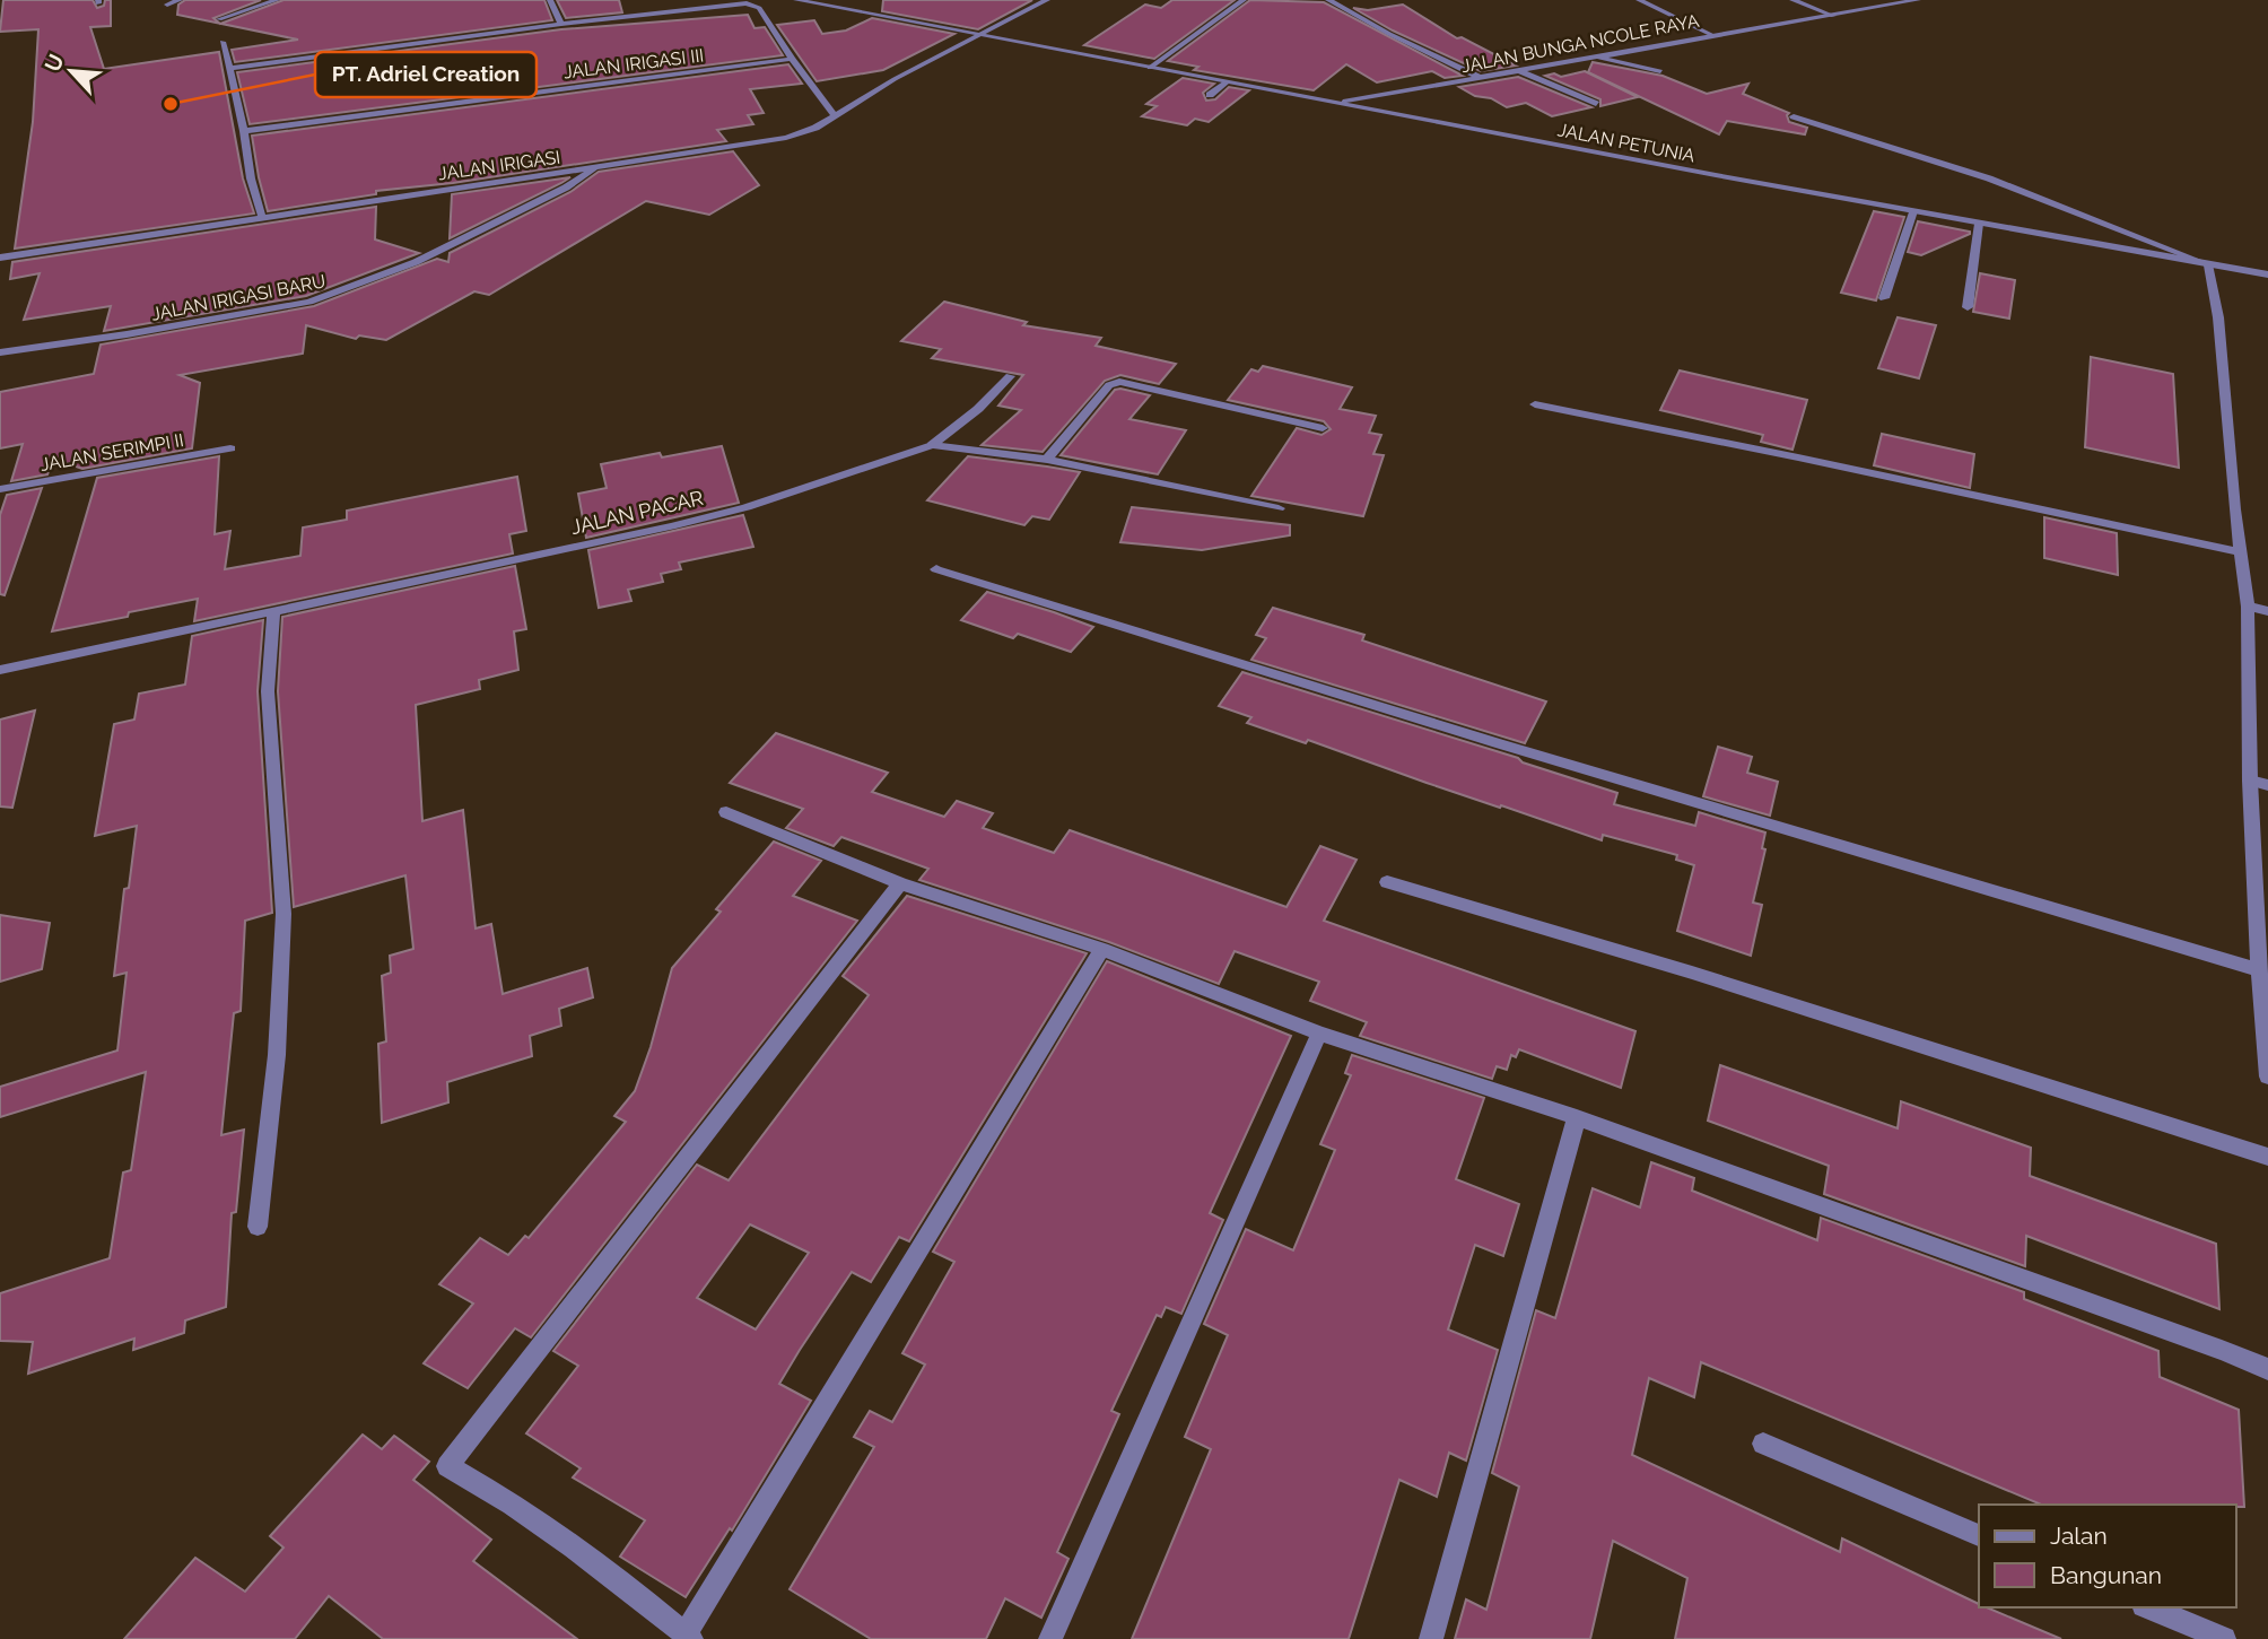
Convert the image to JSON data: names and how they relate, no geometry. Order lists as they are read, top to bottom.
{
  "streets": {
    "street": [
      "JALAN BUNGA NCOLE RAYA",
      "JALAN IRIGASI III",
      "JALAN PETUNIA",
      "JALAN IRIGASI",
      "JALAN IRIGASI BARU",
      "JALAN SERIMPI II",
      "JALAN PACAR"
    ]
  },
  "crossings": [
    ["JALAN BUNGA NCOLE RAYA", "JALAN PETUNIA"],
    ["JALAN PETUNIA", "JALAN IRIGASI"],
    ["JALAN IRIGASI", "JALAN IRIGASI BARU"]
  ],
  "places": ["PT. Adriel Creation"],
  "legend": ["Jalan", "Bangunan"],
  "north": "top left"
}
